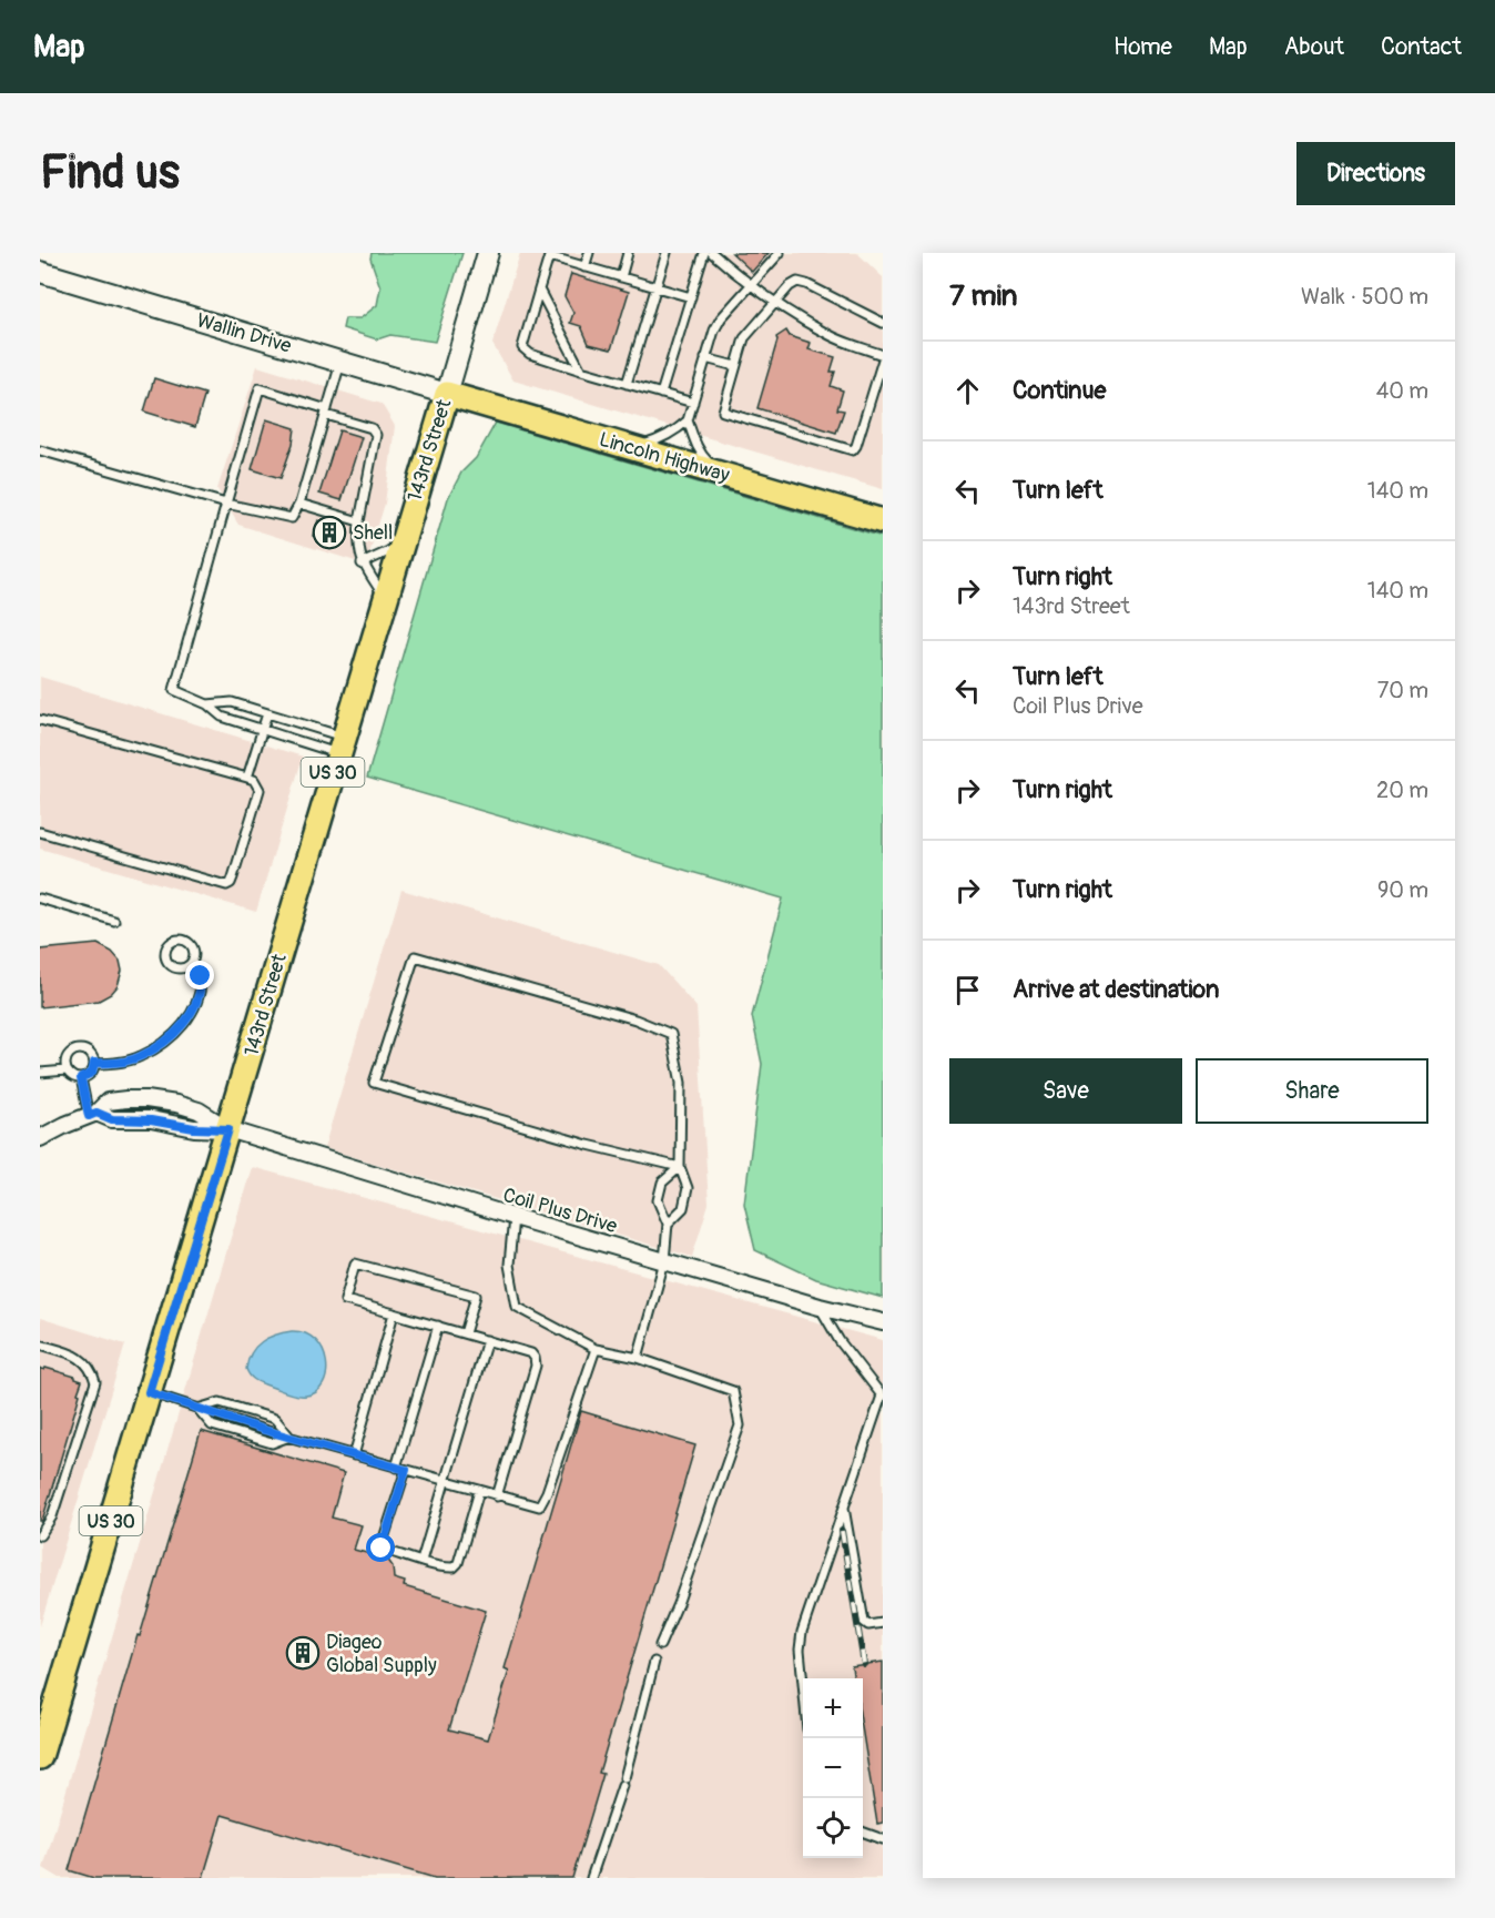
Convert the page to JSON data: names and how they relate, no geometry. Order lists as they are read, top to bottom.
{
  "streets": {
    "main road": [
      "Wallin Drive",
      "143rd Street",
      "Lincoln Highway",
      "US 30"
    ],
    "street": ["Coil Plus Drive"]
  },
  "crossings": [
    ["Wallin Drive", "143rd Street"],
    ["Wallin Drive", "Lincoln Highway"],
    ["143rd Street", "Lincoln Highway"],
    ["143rd Street", "Coil Plus Drive"]
  ],
  "places": {
    "building": ["Shell", "Diageo Global Supply"]
  },
  "page": {
    "header": "Map",
    "nav": [
      "Home",
      "Map",
      "About",
      "Contact"
    ],
    "buttons": [
      "Directions",
      ["Save", "Share"]
    ],
    "title": "Find us",
    "heading": ["7 min", "Walk · 500 m"],
    "list": [
      ["Continue", "40 m"],
      ["Turn left", "140 m"],
      ["Turn right", "143rd Street", "140 m"],
      ["Turn left", "Coil Plus Drive", "70 m"],
      ["Turn right", "20 m"],
      ["Turn right", "90 m"],
      "Arrive at destination"
    ],
    "map_buttons": ["+", "−"]
  }
}
